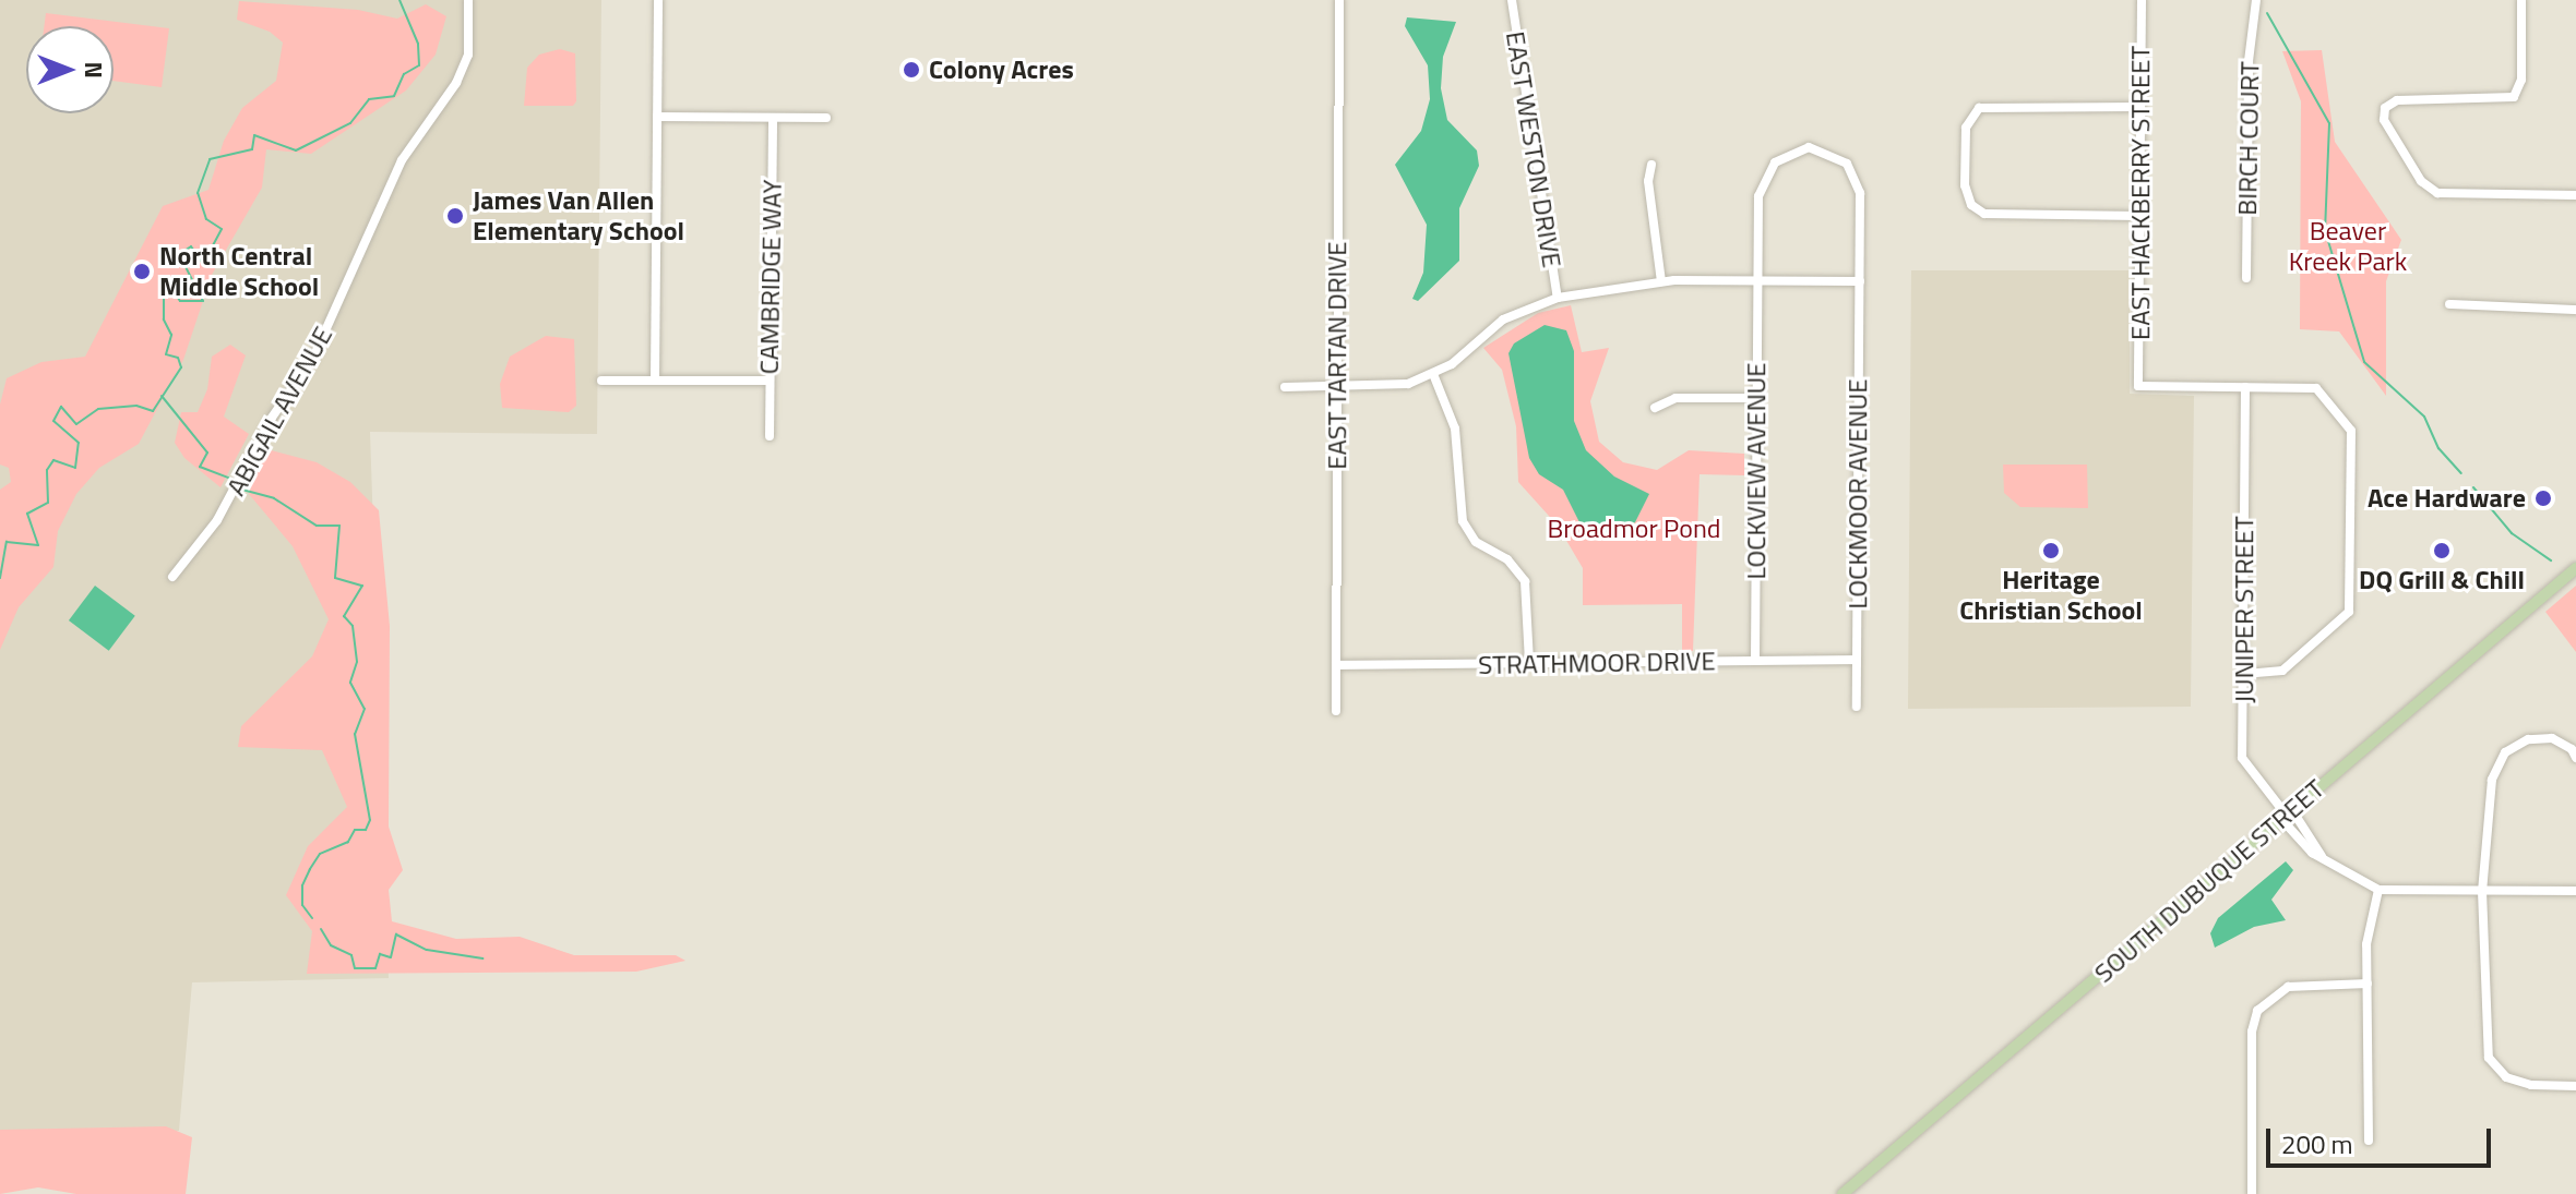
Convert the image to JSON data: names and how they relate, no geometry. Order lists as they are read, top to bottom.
{
  "streets": {
    "main road": ["SOUTH DUBUQUE STREET"],
    "street": [
      "BIRCH COURT",
      "EAST WESTON DRIVE",
      "EAST HACKBERRY STREET",
      "CAMBRIDGE WAY",
      "EAST TARTAN DRIVE",
      "ABIGAIL AVENUE",
      "LOCKVIEW AVENUE",
      "LOCKMOOR AVENUE",
      "JUNIPER STREET",
      "STRATHMOOR DRIVE"
    ]
  },
  "crossings": [
    ["EAST HACKBERRY STREET", "JUNIPER STREET"],
    ["EAST TARTAN DRIVE", "STRATHMOOR DRIVE"],
    ["LOCKVIEW AVENUE", "LOCKMOOR AVENUE"],
    ["LOCKVIEW AVENUE", "STRATHMOOR DRIVE"],
    ["LOCKMOOR AVENUE", "STRATHMOOR DRIVE"],
    ["JUNIPER STREET", "SOUTH DUBUQUE STREET"]
  ],
  "parks": ["Beaver Kreek Park", "Broadmor Pond"],
  "places": [
    "Colony Acres",
    "James Van Allen Elementary School",
    "North Central Middle School",
    "Ace Hardware",
    "Heritage Christian School",
    "DQ Grill & Chill"
  ],
  "scale_bar": "200 m",
  "north": "right"
}
